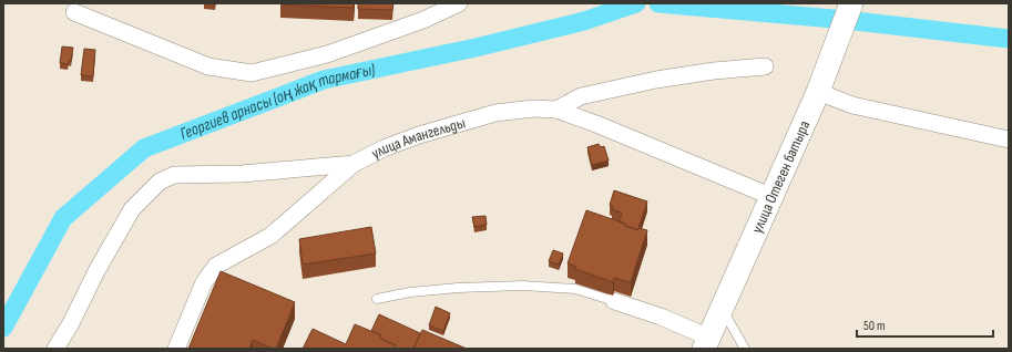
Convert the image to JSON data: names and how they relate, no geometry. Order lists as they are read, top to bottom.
{
  "streets": {
    "main road": ["улица Отеген батыра"],
    "street": ["улица Амангельды"]
  },
  "crossings": [
    ["улица Амангельды", "улица Отеген батыра"]
  ],
  "water": ["Георгиев арнасы (оң жақ тармағы)"],
  "scale_bar": "50 m"
}
